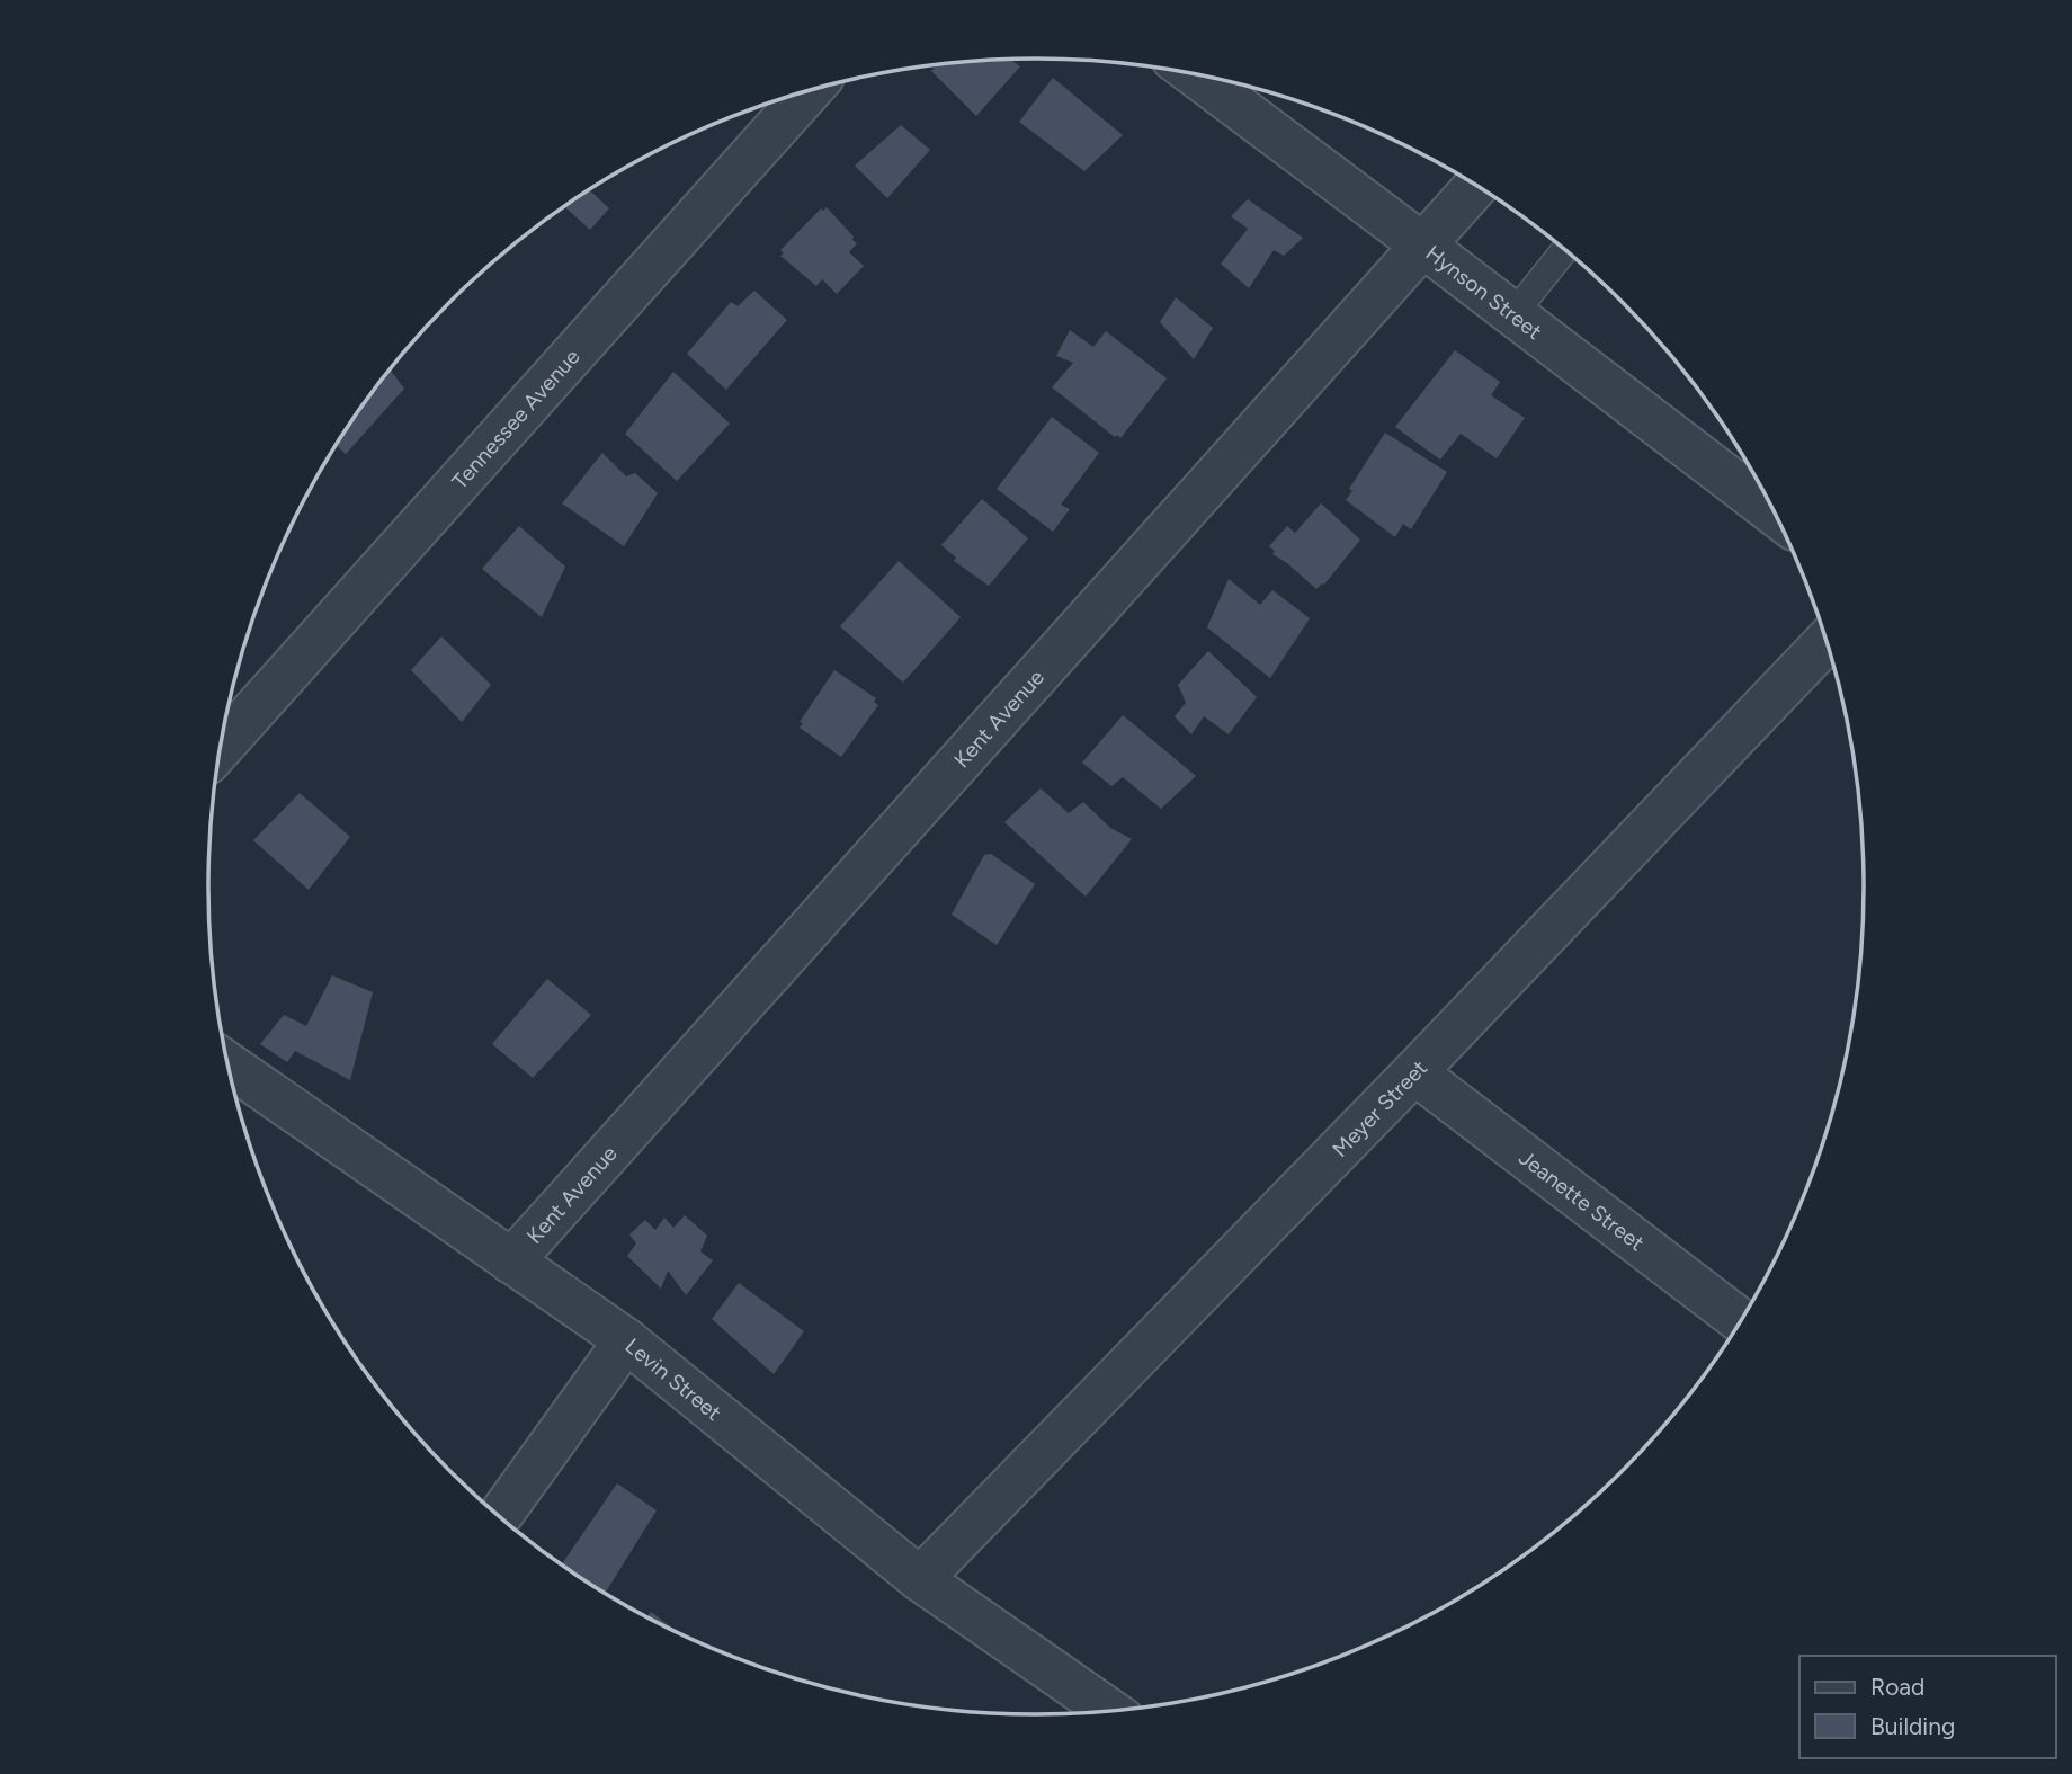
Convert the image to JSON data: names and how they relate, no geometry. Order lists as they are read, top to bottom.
{
  "streets": {
    "street": [
      "Hynson Street",
      "Tennessee Avenue",
      "Kent Avenue",
      "Meyer Street",
      "Jeanette Street",
      "Levin Street"
    ]
  },
  "crossings": [
    ["Hynson Street", "Kent Avenue"],
    ["Kent Avenue", "Levin Street"],
    ["Meyer Street", "Jeanette Street"],
    ["Meyer Street", "Levin Street"]
  ],
  "legend": ["Road", "Building"]
}
